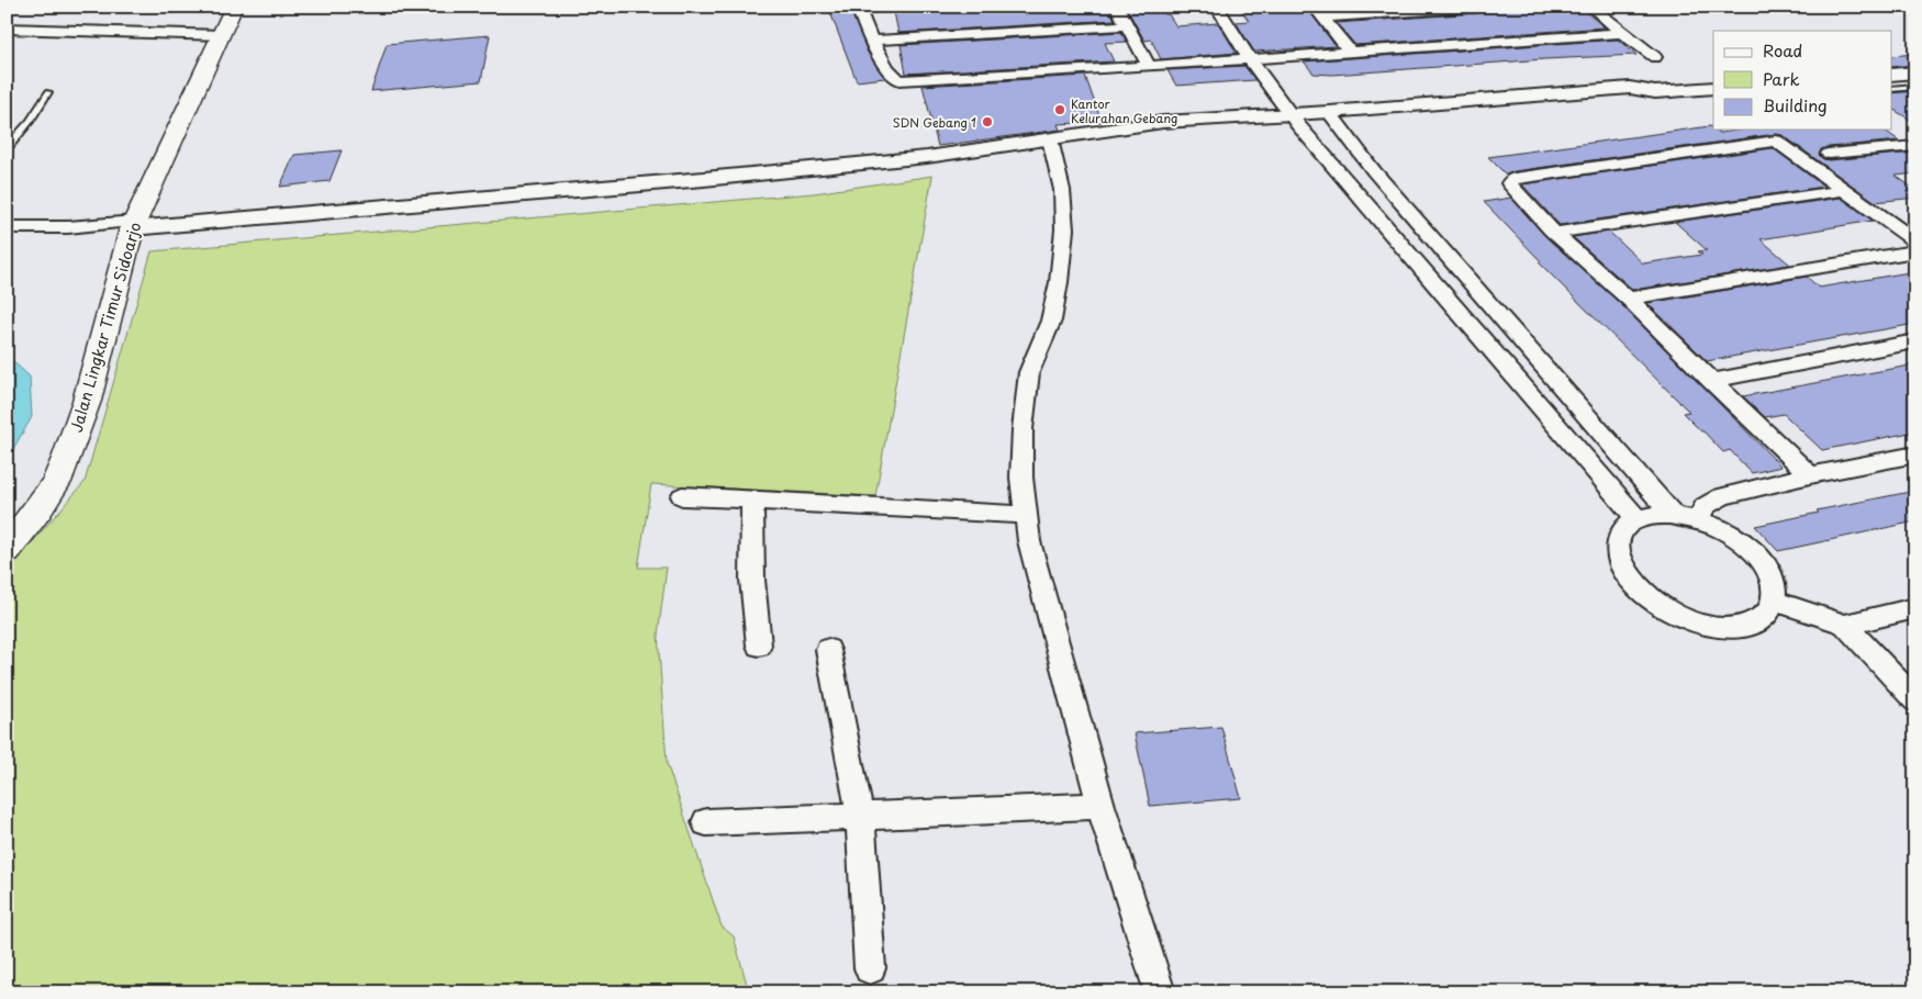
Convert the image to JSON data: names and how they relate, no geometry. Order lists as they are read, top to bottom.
{
  "streets": {
    "main road": ["Jalan Lingkar Timur Sidoarjo"]
  },
  "places": ["Kantor Kelurahan Gebang", "SDN Gebang 1"],
  "legend": ["Road", "Park", "Building"]
}
